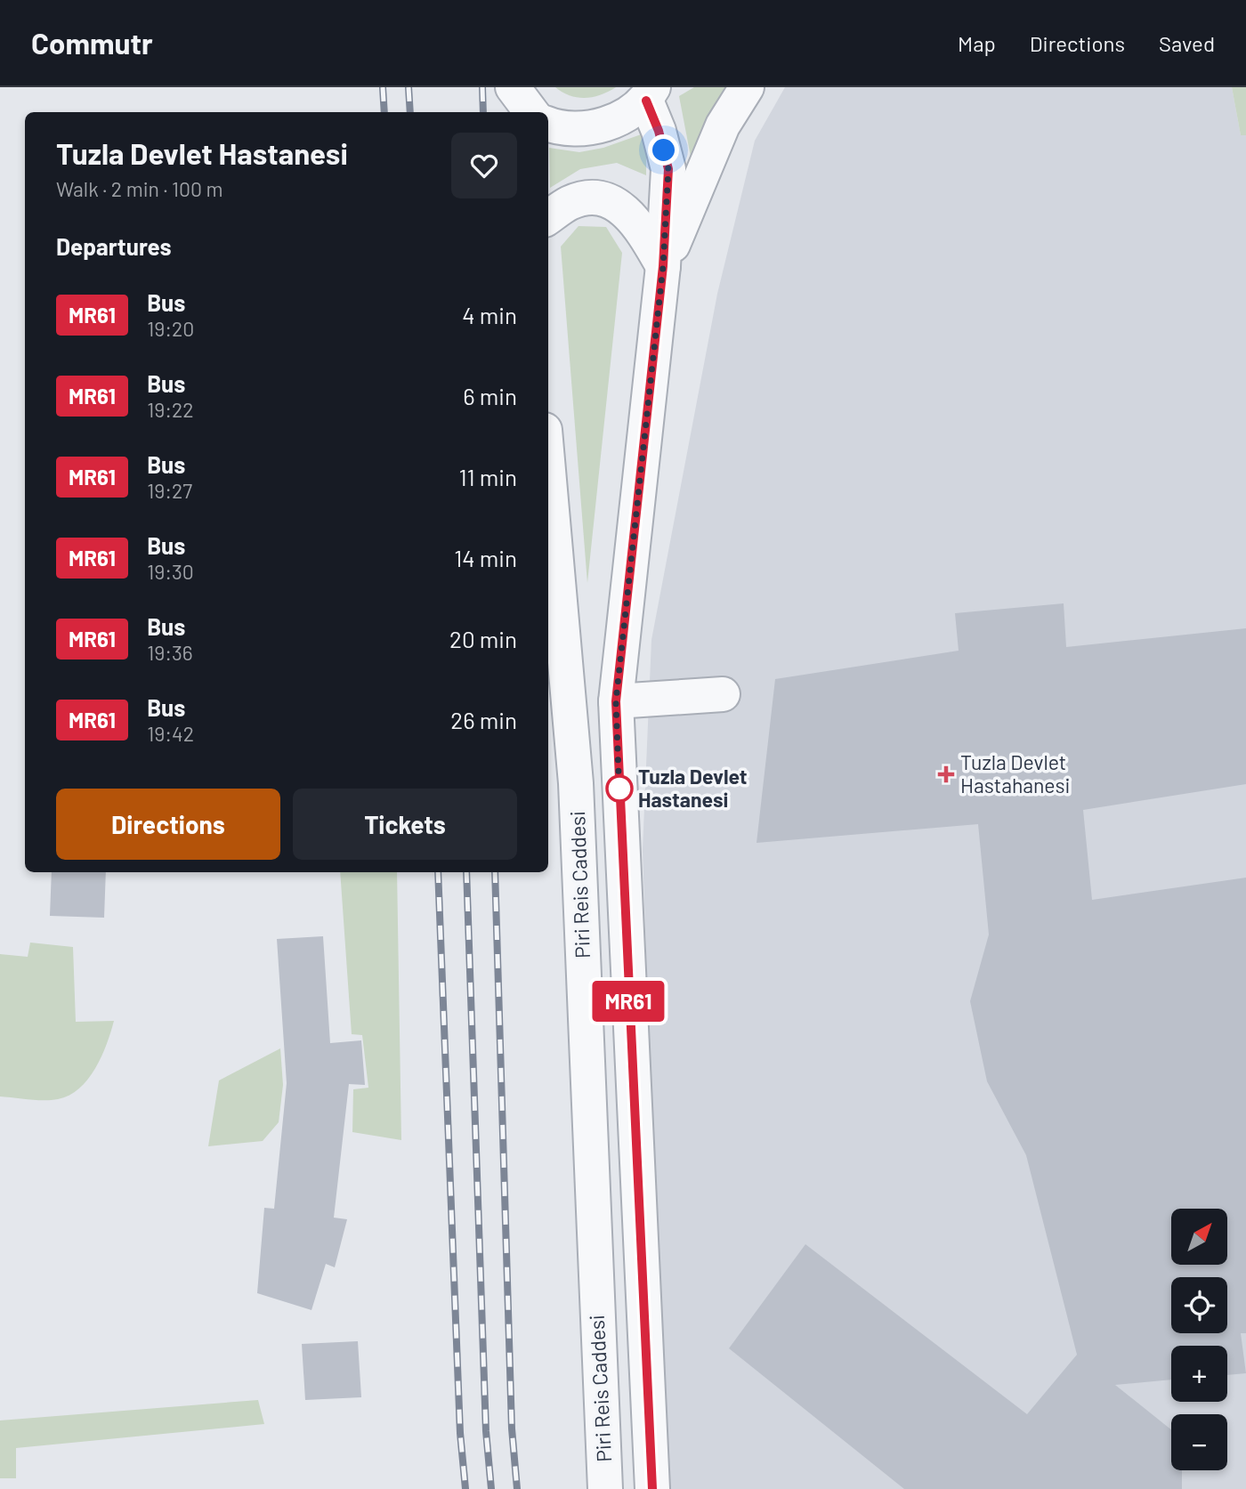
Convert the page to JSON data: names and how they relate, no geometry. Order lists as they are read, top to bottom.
{
  "streets": {
    "street": ["Piri Reis Caddesi"]
  },
  "places": {
    "health": ["Tuzla Devlet Hastahanesi"],
    "other": ["Tuzla Devlet Hastanesi"]
  },
  "lines": ["bus line MR61"],
  "north": "top right",
  "page": {
    "header": "Commutr",
    "nav": ["Map", "Directions", "Saved"],
    "on_map": "MR61",
    "heading": [
      ["Tuzla Devlet Hastanesi", "Walk · 2 min · 100 m"],
      "Departures"
    ],
    "list": [
      {
        "mark": "MR61",
        "name": "Bus",
        "note": "19:20",
        "value": "4 min"
      },
      {
        "mark": "MR61",
        "name": "Bus",
        "note": "19:22",
        "value": "6 min"
      },
      {
        "mark": "MR61",
        "name": "Bus",
        "note": "19:27",
        "value": "11 min"
      },
      {
        "mark": "MR61",
        "name": "Bus",
        "note": "19:30",
        "value": "14 min"
      },
      {
        "mark": "MR61",
        "name": "Bus",
        "note": "19:36",
        "value": "20 min"
      },
      {
        "mark": "MR61",
        "name": "Bus",
        "note": "19:42",
        "value": "26 min"
      }
    ],
    "buttons": ["Directions", "Tickets"],
    "map_buttons": ["+", "−"]
  }
}
